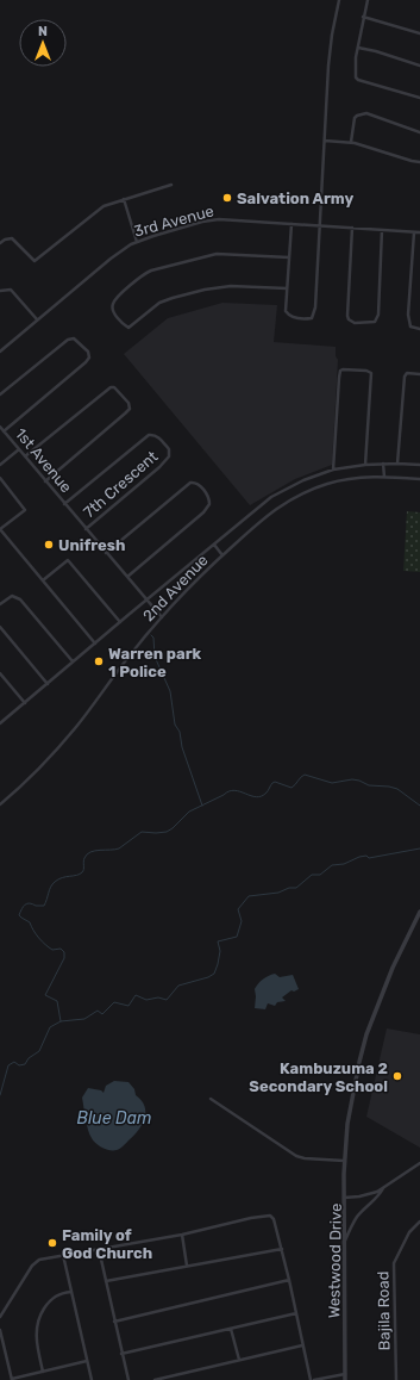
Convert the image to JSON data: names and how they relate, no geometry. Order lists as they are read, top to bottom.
{
  "streets": {
    "street": [
      "3rd Avenue",
      "1st Avenue",
      "7th Crescent",
      "2nd Avenue",
      "Westwood Drive",
      "Bajila Road"
    ]
  },
  "crossings": [
    ["1st Avenue", "7th Crescent"],
    ["1st Avenue", "2nd Avenue"]
  ],
  "water": ["Blue Dam"],
  "places": [
    "Salvation Army",
    "Unifresh",
    "Warren park 1 Police",
    "Kambuzuma 2 Secondary School",
    "Family of God Church"
  ],
  "north": "top"
}
